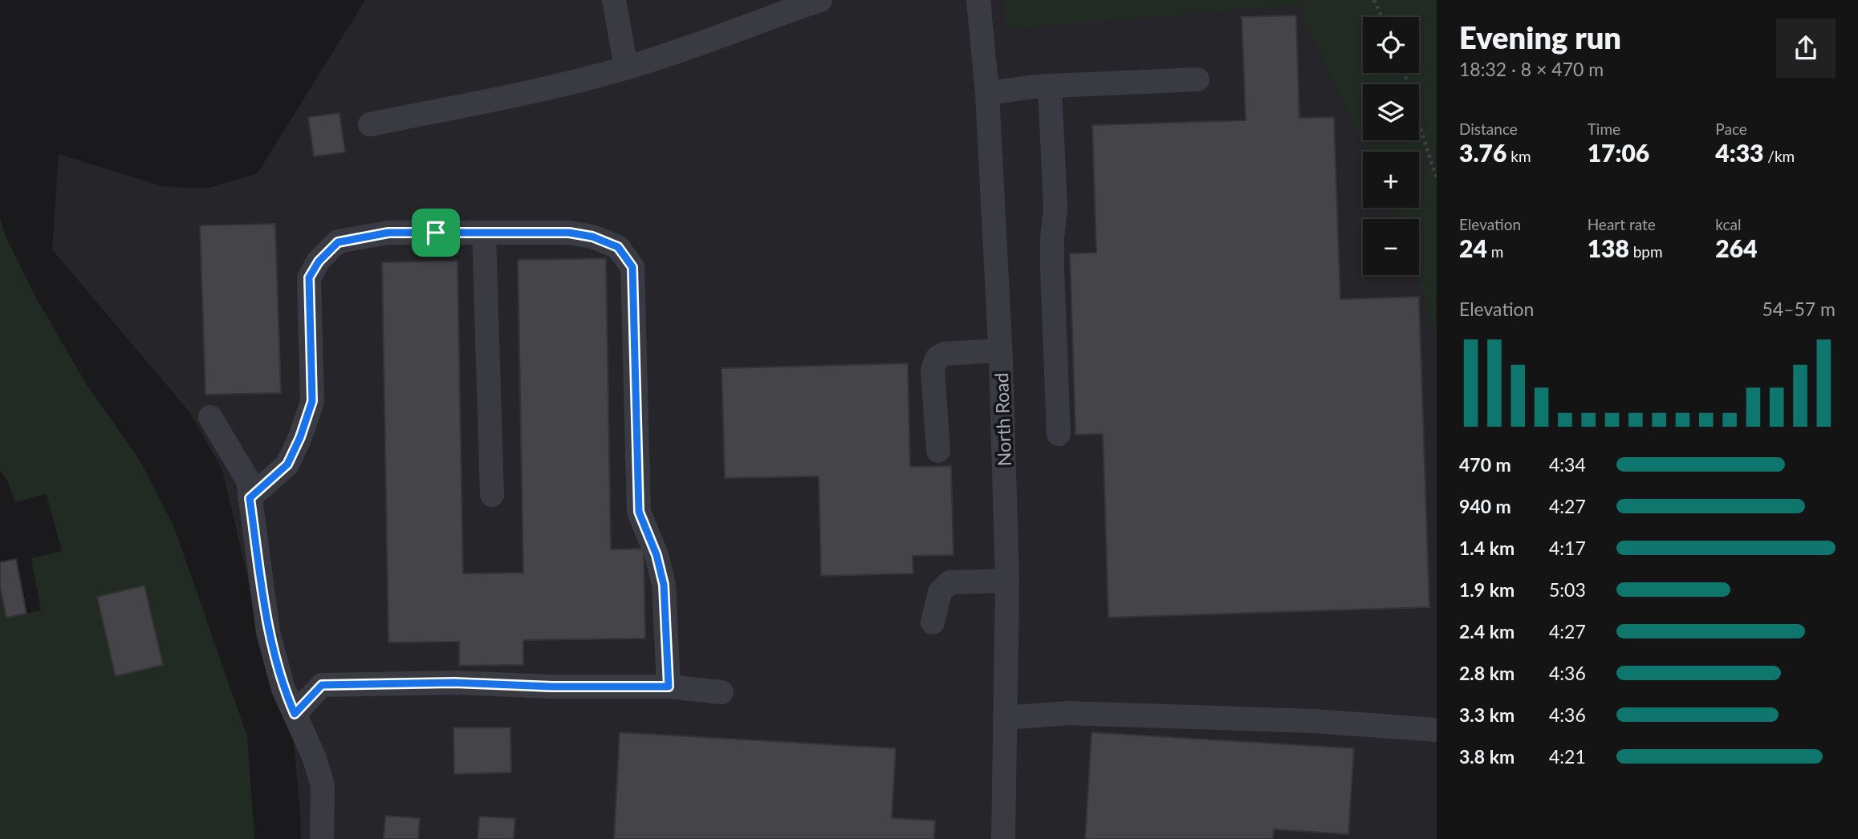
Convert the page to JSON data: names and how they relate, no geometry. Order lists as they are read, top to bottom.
{
  "streets": {
    "street": ["North Road"]
  },
  "page": {
    "heading": ["Evening run", "18:32 · 8 × 470 m"],
    "map_buttons": ["+", "−"],
    "stats": [
      ["Distance", "3.76 km"],
      ["Time", "17:06"],
      ["Pace", "4:33 /km"],
      ["Elevation", "24 m"],
      ["Heart rate", "138 bpm"],
      ["kcal", "264"]
    ],
    "chart": ["Elevation", "54–57 m"],
    "list": [
      {
        "name": "470 m",
        "note": "4:34"
      },
      {
        "name": "940 m",
        "note": "4:27"
      },
      {
        "name": "1.4 km",
        "note": "4:17"
      },
      {
        "name": "1.9 km",
        "note": "5:03"
      },
      {
        "name": "2.4 km",
        "note": "4:27"
      },
      {
        "name": "2.8 km",
        "note": "4:36"
      },
      {
        "name": "3.3 km",
        "note": "4:36"
      },
      {
        "name": "3.8 km",
        "note": "4:21"
      }
    ]
  }
}
